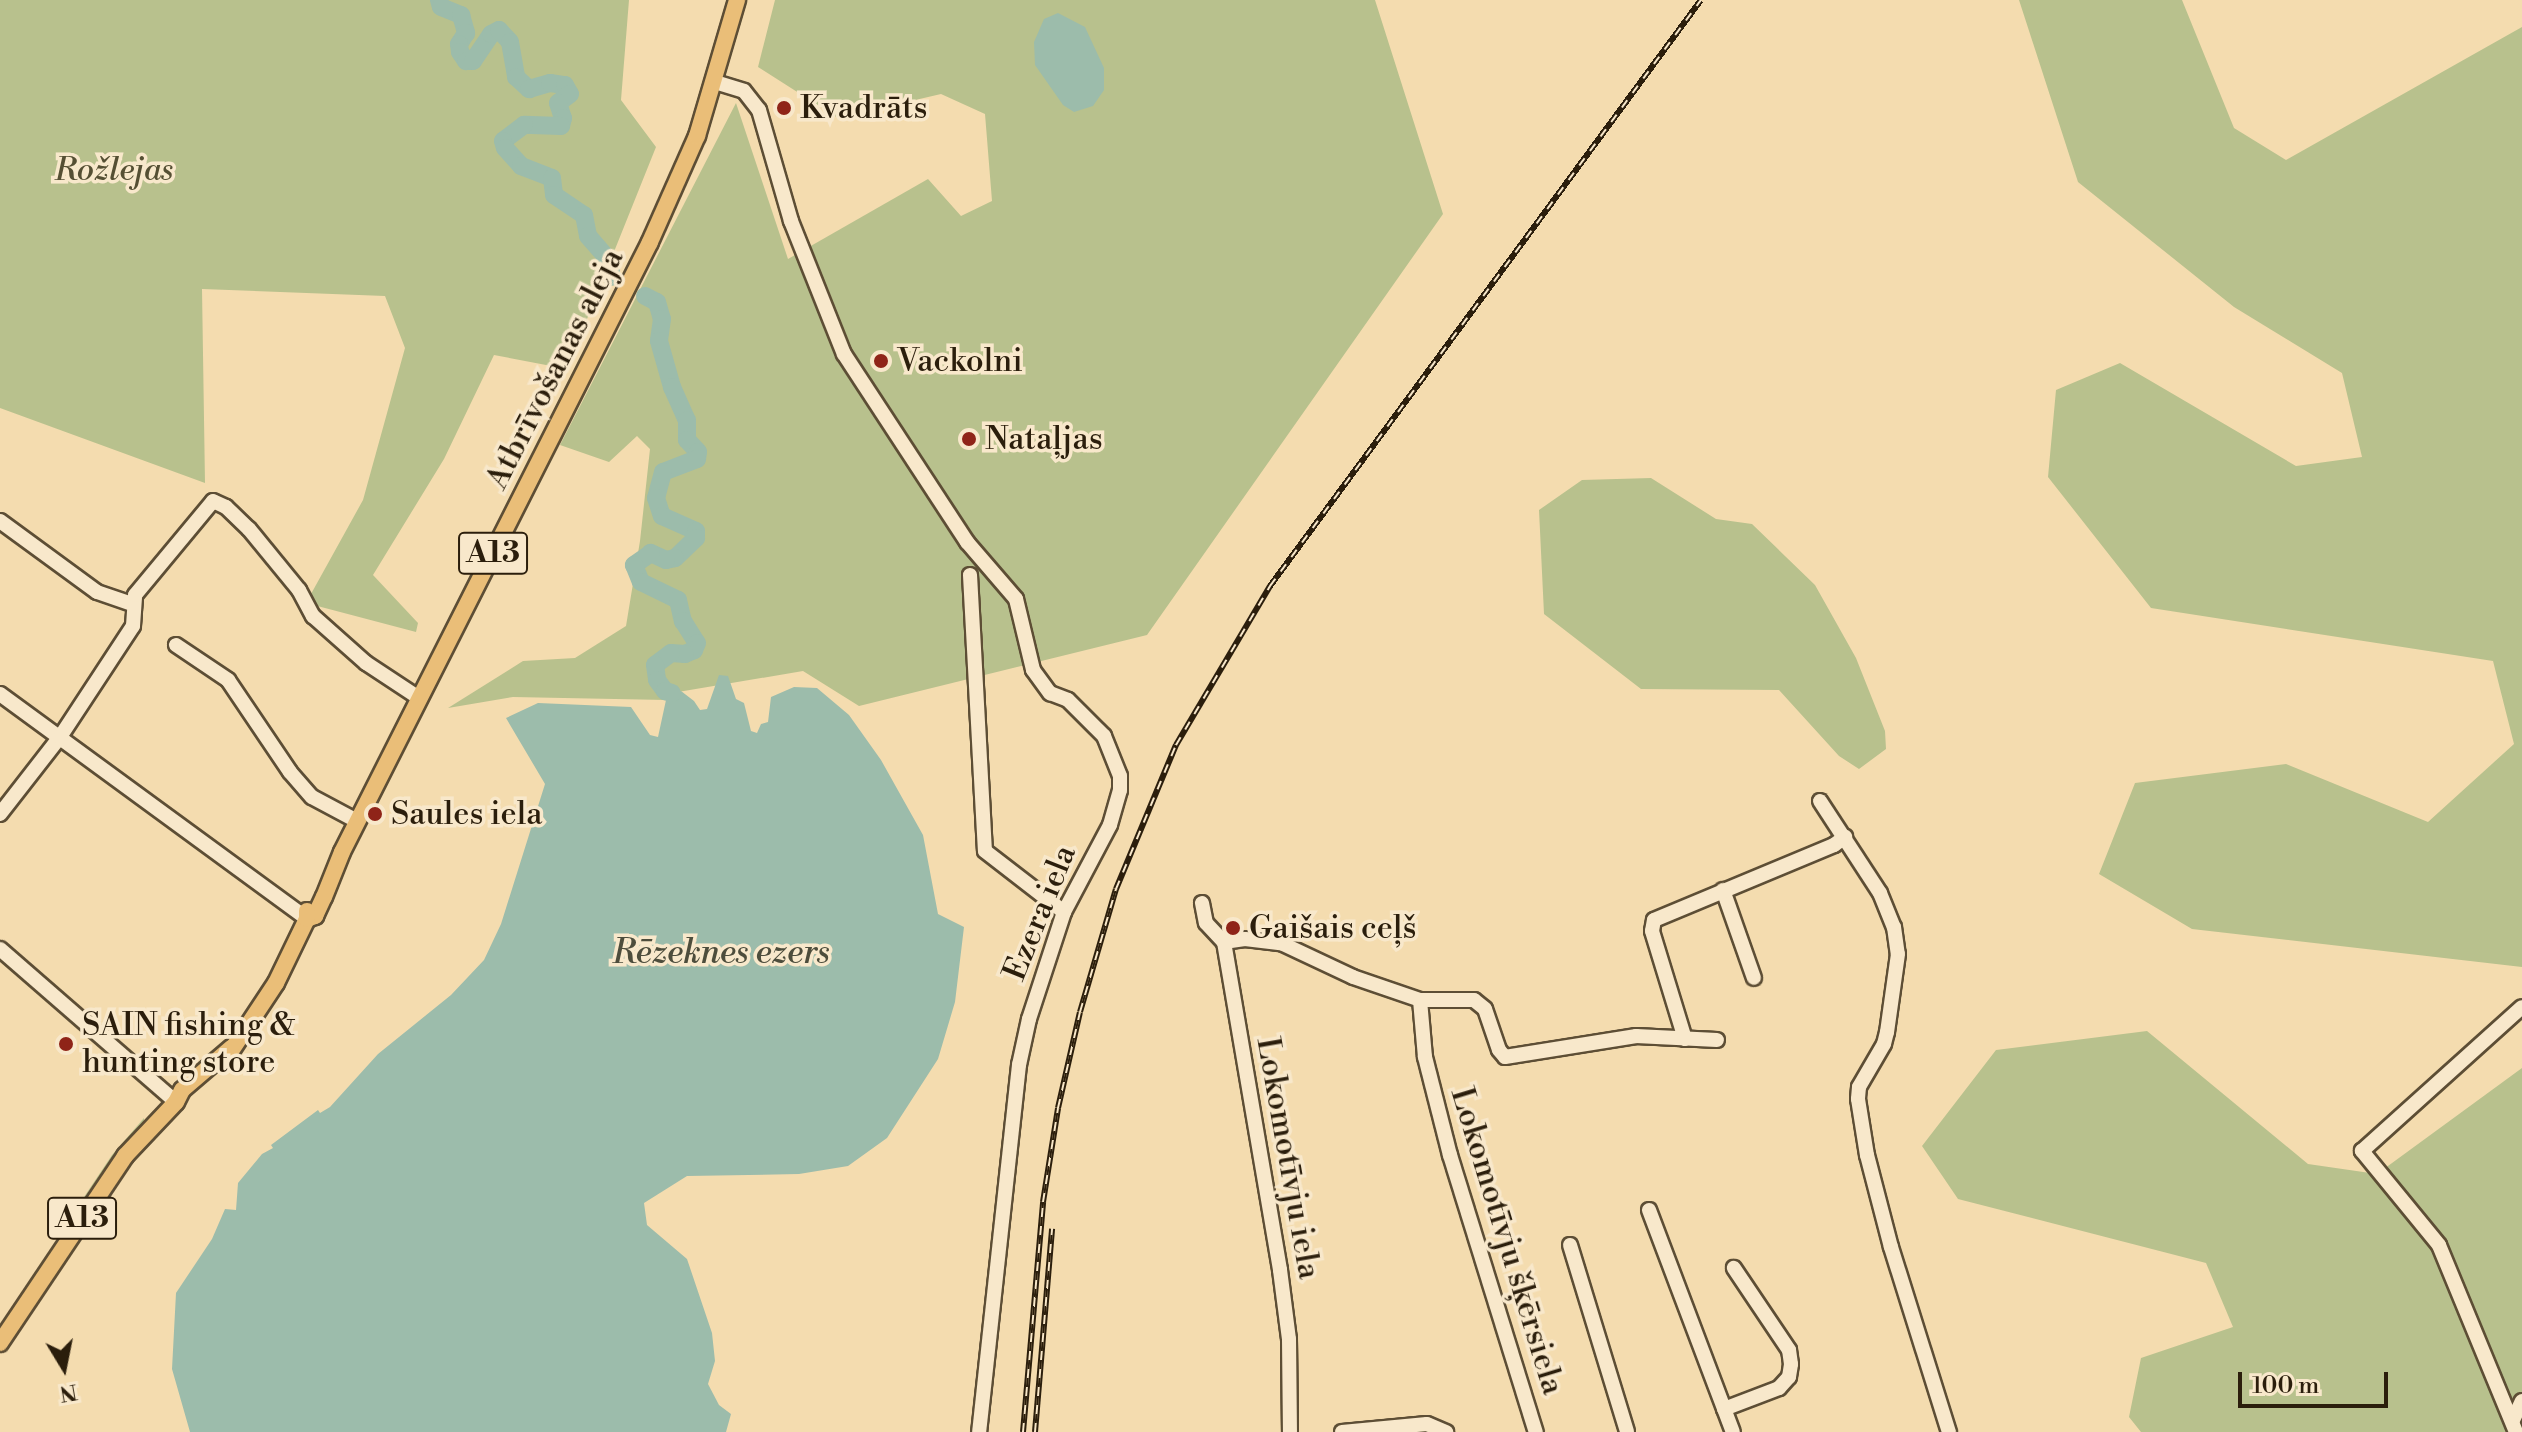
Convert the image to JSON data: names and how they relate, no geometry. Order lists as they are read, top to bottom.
{
  "streets": {
    "main road": ["Atbrīvošanas aleja", "A13"],
    "street": ["Ezera iela", "Lokomotīvju iela", "Lokomotīvju šķērsiela"]
  },
  "crossings": [
    ["Atbrīvošanas aleja", "A13"],
    ["Atbrīvošanas aleja", "Ezera iela"],
    ["A13", "Ezera iela"]
  ],
  "water": ["Rēzeknes ezers"],
  "parks": ["Rožlejas"],
  "places": [
    "Kvadrāts",
    "Vackolni",
    "Nataļjas",
    "Saules iela",
    "Gaišais ceļš",
    "SAIN fishing & hunting store"
  ],
  "scale_bar": "100 m",
  "north": "bottom"
}
